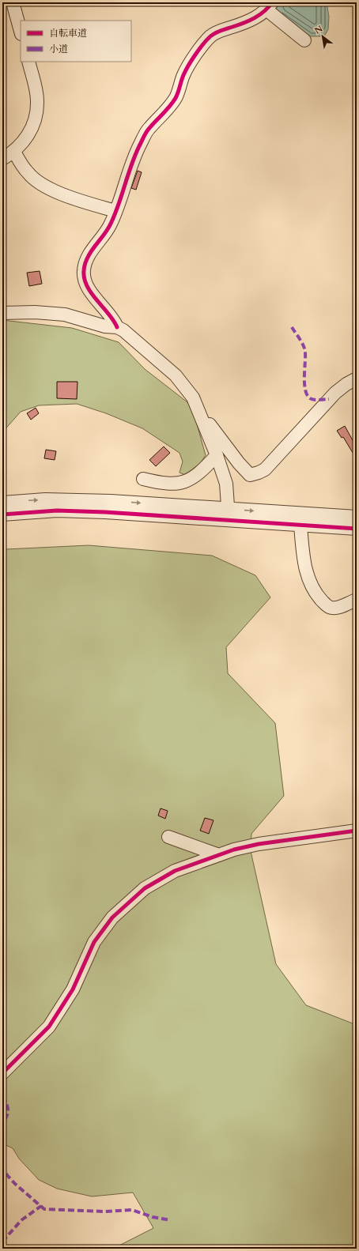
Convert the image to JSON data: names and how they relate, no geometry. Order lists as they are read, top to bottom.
{
  "legend": ["自転車道", "小道"],
  "north": "top left"
}
